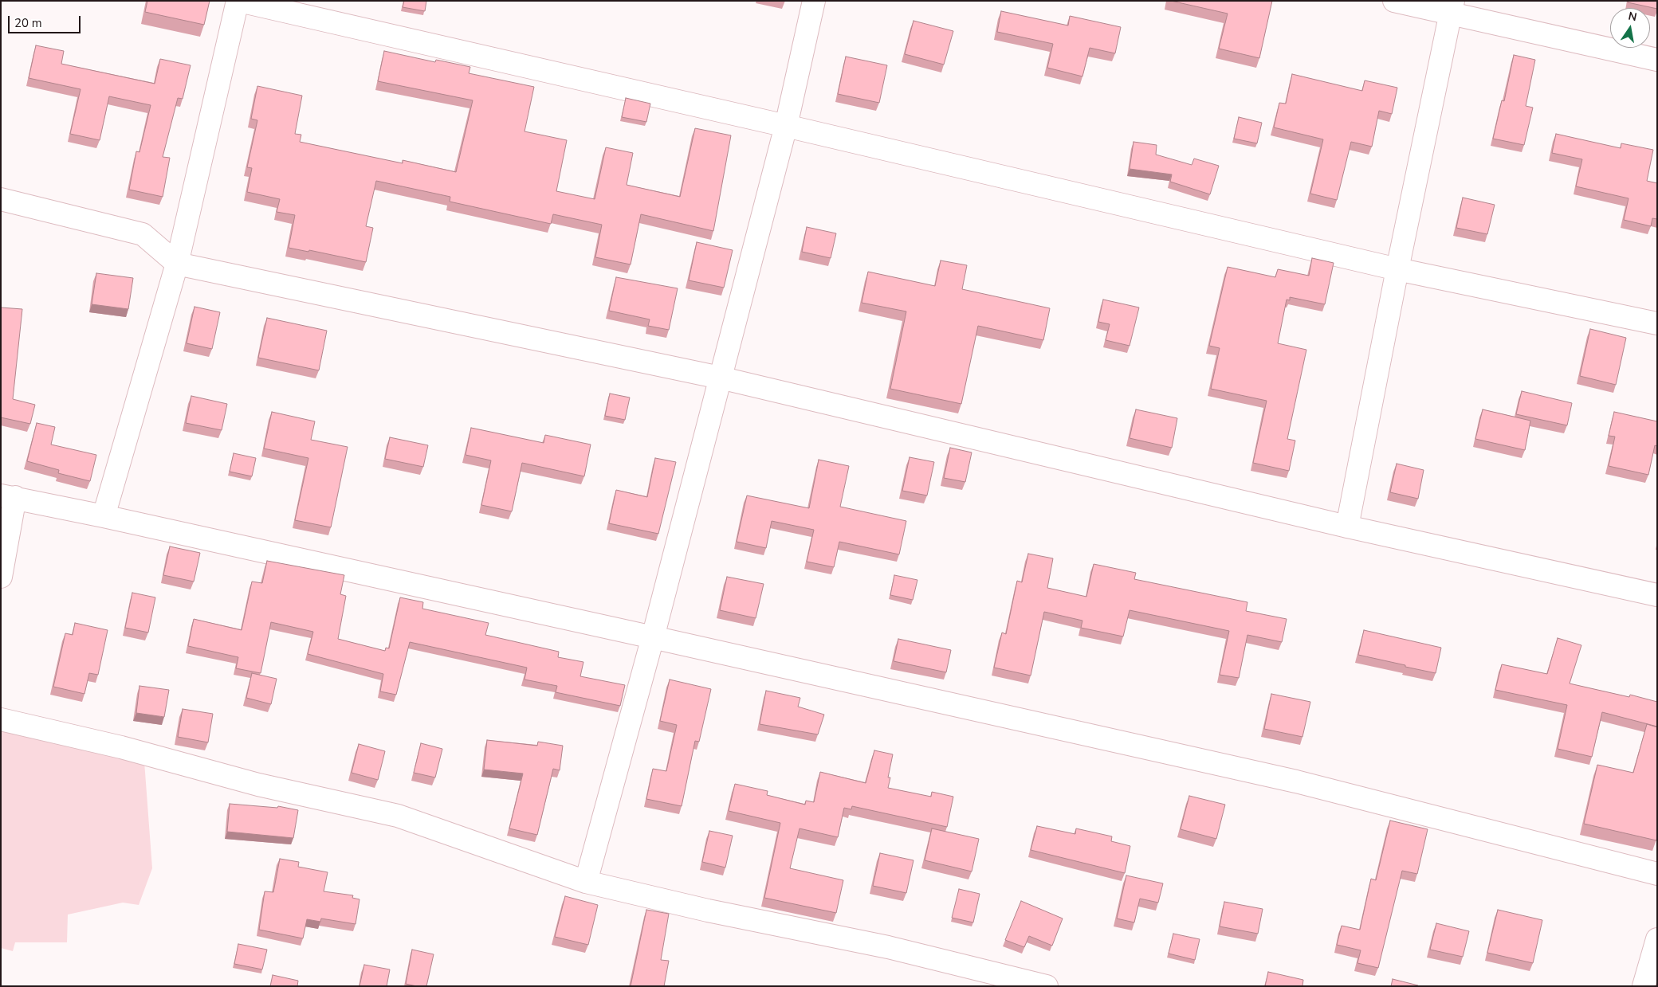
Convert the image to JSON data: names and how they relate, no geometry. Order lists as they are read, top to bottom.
{
  "scale_bar": "20 m",
  "north": "top"
}
